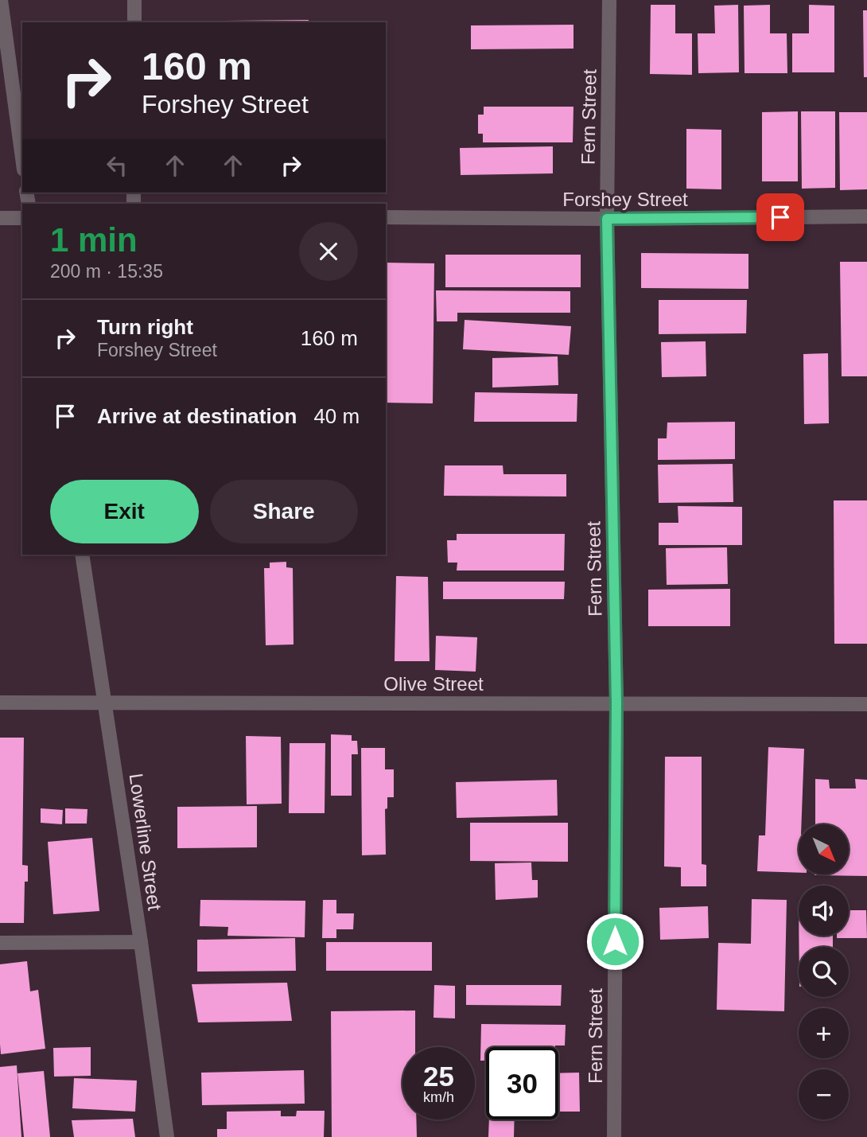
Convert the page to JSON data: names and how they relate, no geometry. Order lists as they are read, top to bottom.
{
  "streets": {
    "street": [
      "Fern Street",
      "Forshey Street",
      "Olive Street",
      "Lowerline Street"
    ]
  },
  "crossings": [
    ["Fern Street", "Forshey Street"],
    ["Fern Street", "Olive Street"],
    ["Olive Street", "Lowerline Street"]
  ],
  "north": "bottom right",
  "page": {
    "turn": ["160 m", "Forshey Street"],
    "heading": ["1 min", "200 m · 15:35"],
    "list": [
      {
        "name": "Turn right",
        "note": "Forshey Street",
        "value": "160 m"
      },
      {
        "name": "Arrive at destination",
        "value": "40 m"
      }
    ],
    "buttons": ["Exit", "Share"],
    "map_buttons": ["+", "−"],
    "speed": "25 km/h",
    "limit": "30"
  }
}
